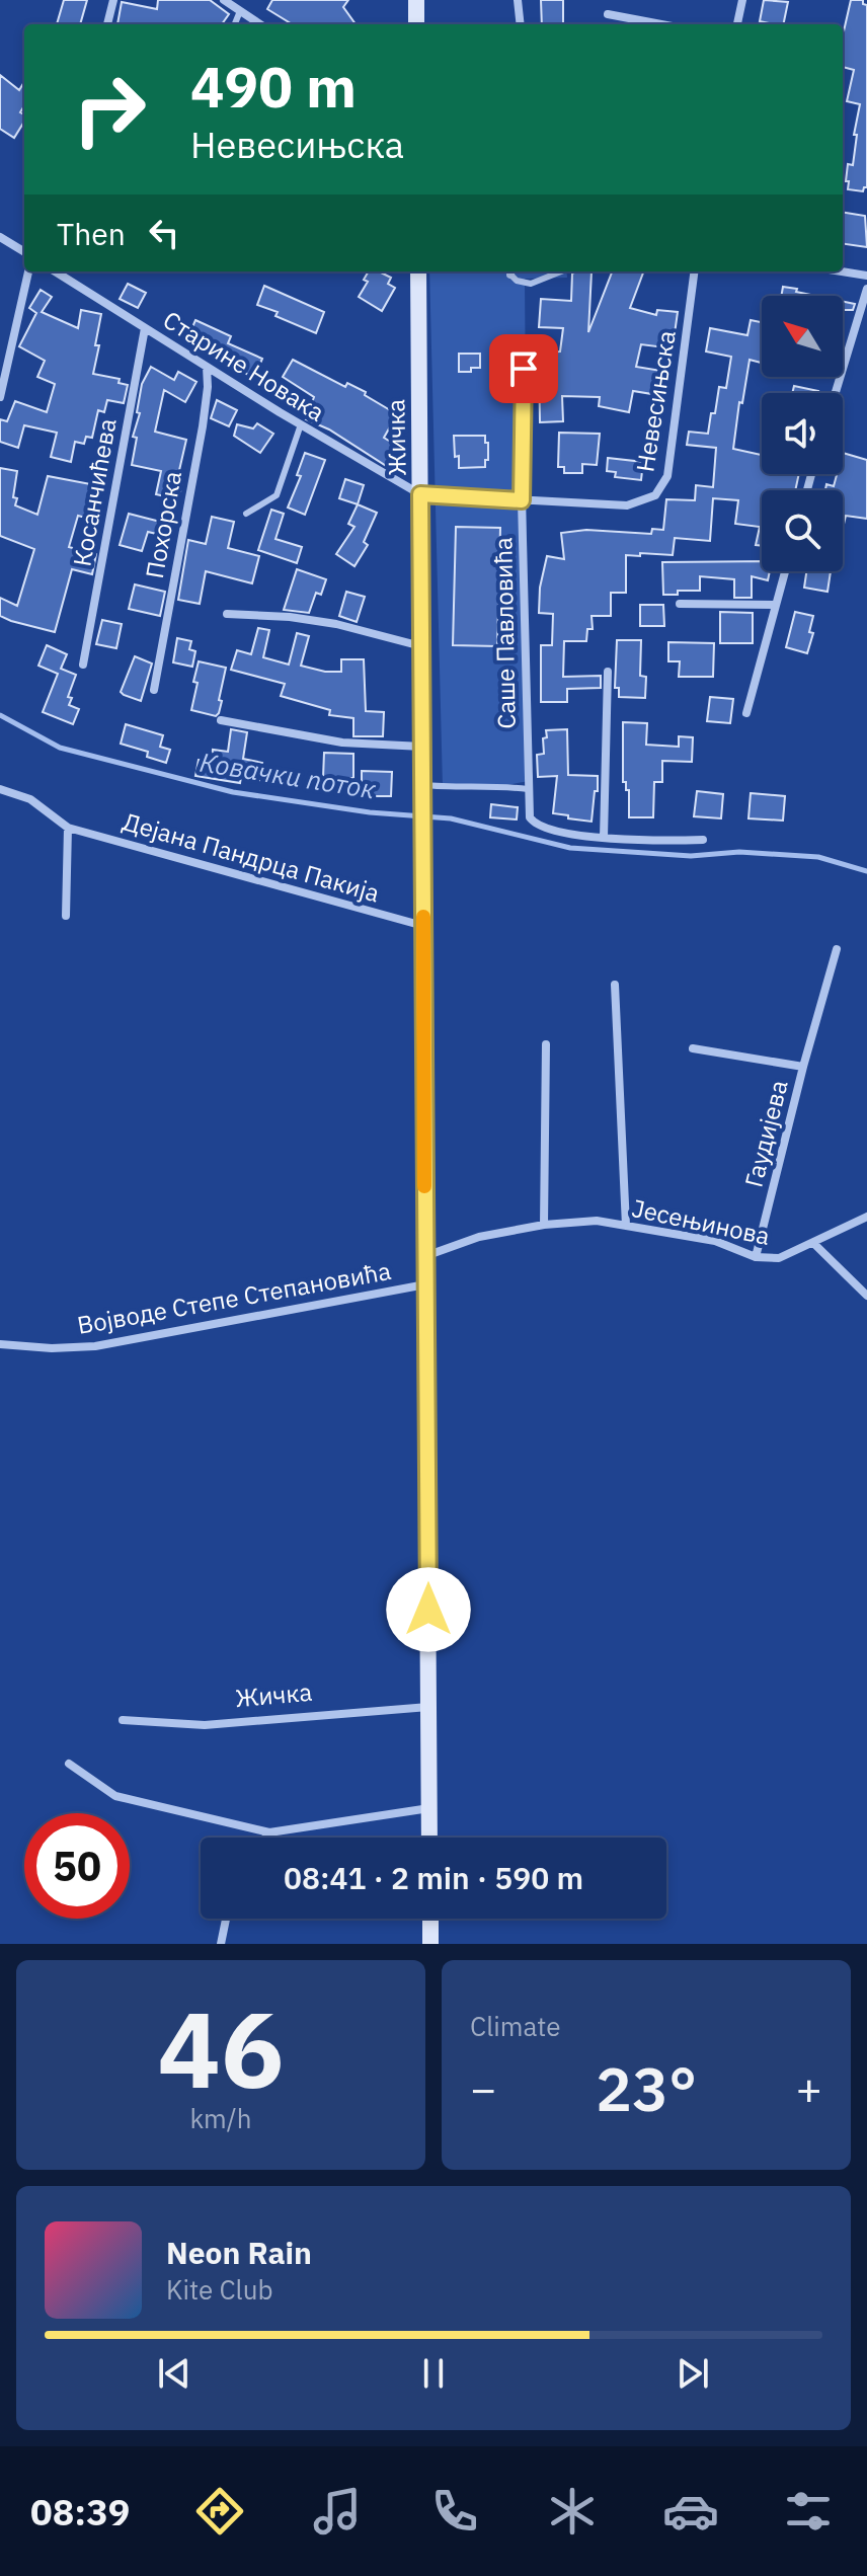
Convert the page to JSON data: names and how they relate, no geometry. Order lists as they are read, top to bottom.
{
  "streets": {
    "main road": ["Жичка"],
    "street": [
      "Старине Новака",
      "Невесињска",
      "Косанчићева",
      "Похорска",
      "Саше Павловића",
      "Дејана Пандрца Пакија",
      "Гаудијева",
      "Јесењинова",
      "Војводе Степе Степановића"
    ]
  },
  "crossings": [
    ["Старине Новака", "Невесињска"],
    ["Старине Новака", "Жичка"],
    ["Старине Новака", "Косанчићева"],
    ["Старине Новака", "Похорска"],
    ["Невесињска", "Жичка"],
    ["Невесињска", "Саше Павловића"],
    ["Жичка", "Дејана Пандрца Пакија"],
    ["Жичка", "Јесењинова"],
    ["Жичка", "Војводе Степе Степановића"],
    ["Гаудијева", "Јесењинова"]
  ],
  "water": ["Ковачки поток"],
  "north": "top left",
  "page": {
    "turn": ["490 m", "Невесињска"],
    "then": "Then",
    "limit": "50",
    "trip": "08:41 · 2 min · 590 m",
    "tile": [
      ["46", "km/h"],
      "Climate"
    ],
    "heat": ["−", "23°", "+"],
    "song": ["Neon Rain", "Kite Club"],
    "tabs": "08:39"
  }
}
